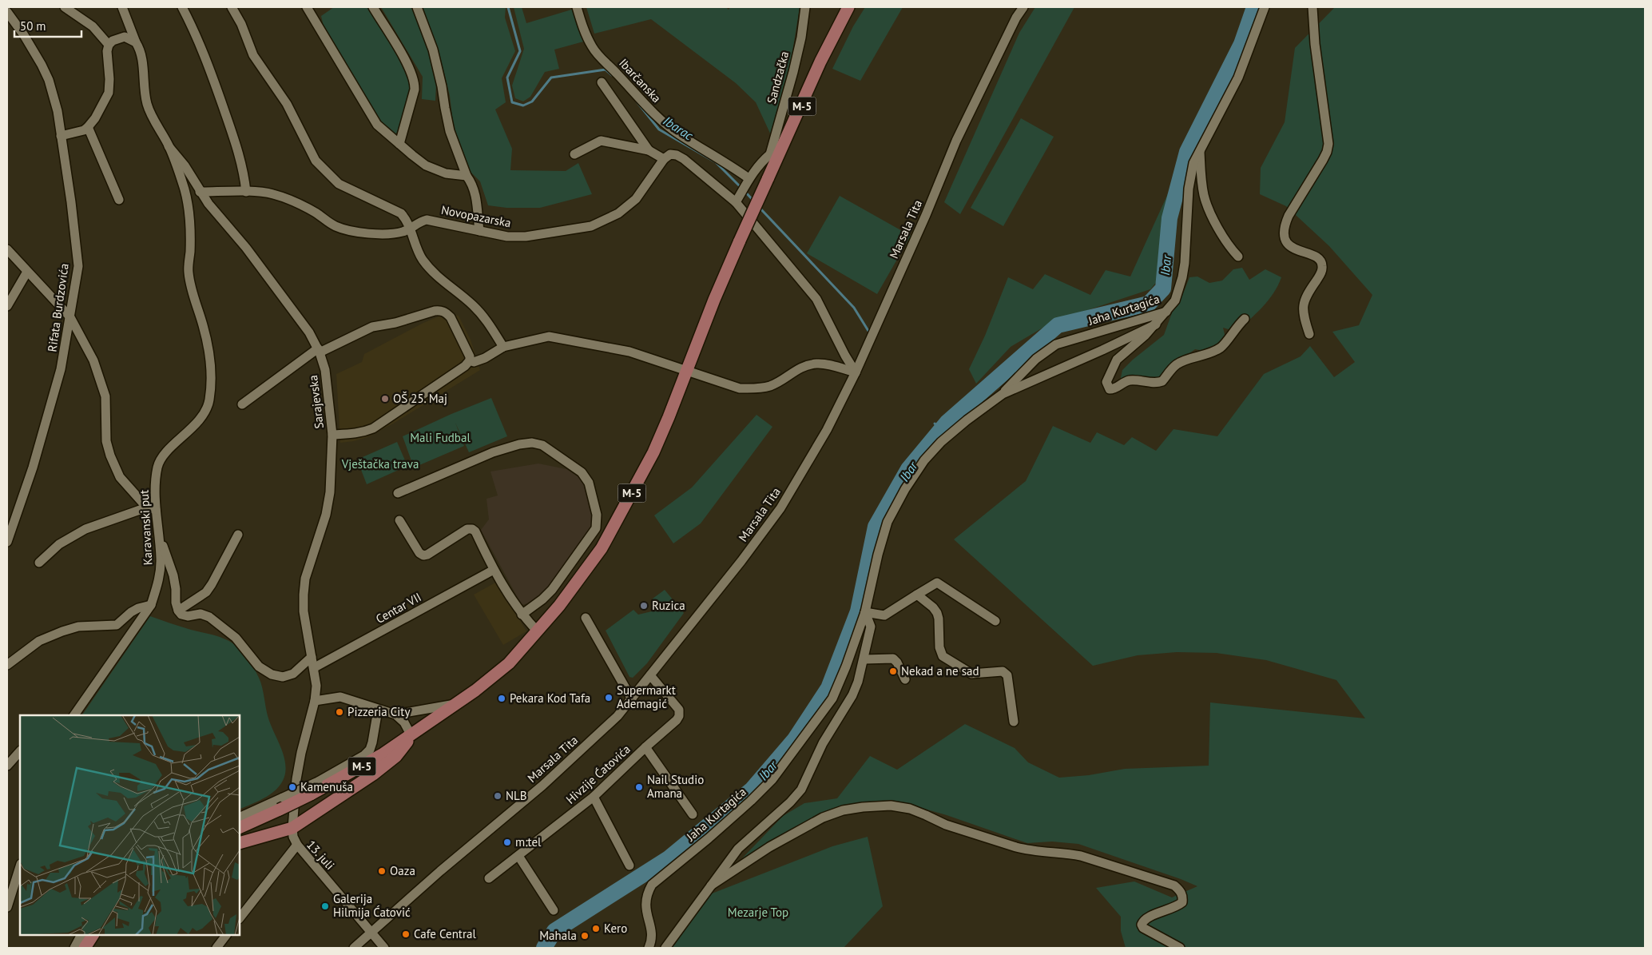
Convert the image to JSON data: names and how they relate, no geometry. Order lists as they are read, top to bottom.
{
  "streets": {
    "main road": ["M-5"],
    "street": [
      "Sandzačka",
      "Ibarčanska",
      "Novopazarska",
      "Marsala Tita",
      "Rifata Burdzovića",
      "Jaha Kurtagića",
      "Sarajevska",
      "Karavanski put",
      "Centar VII",
      "Hivzije Ćatovića",
      "13. juli"
    ]
  },
  "crossings": [
    ["Sandzačka", "M-5"],
    ["Novopazarska", "Sarajevska"],
    ["Marsala Tita", "Hivzije Ćatovića"],
    ["Marsala Tita", "13. juli"],
    ["Sarajevska", "Karavanski put"],
    ["Sarajevska", "Centar VII"]
  ],
  "water": ["Ibarac", "Ibar"],
  "parks": ["Mali Fudbal", "Vještačka trava", "Mezarje Top"],
  "places": [
    "OŠ 25. Maj",
    "Ruzica",
    "Nekad a ne sad",
    "Supermarkt Ademagić",
    "Pekara Kod Tafa",
    "Pizzeria City",
    "Kamenuša",
    "Nail Studio Amana",
    "NLB",
    "m:tel",
    "Oaza",
    "Galerija Hilmija Ćatović",
    "Kero",
    "Cafe Central",
    "Mahala"
  ],
  "scale_bar": "50 m"
}
